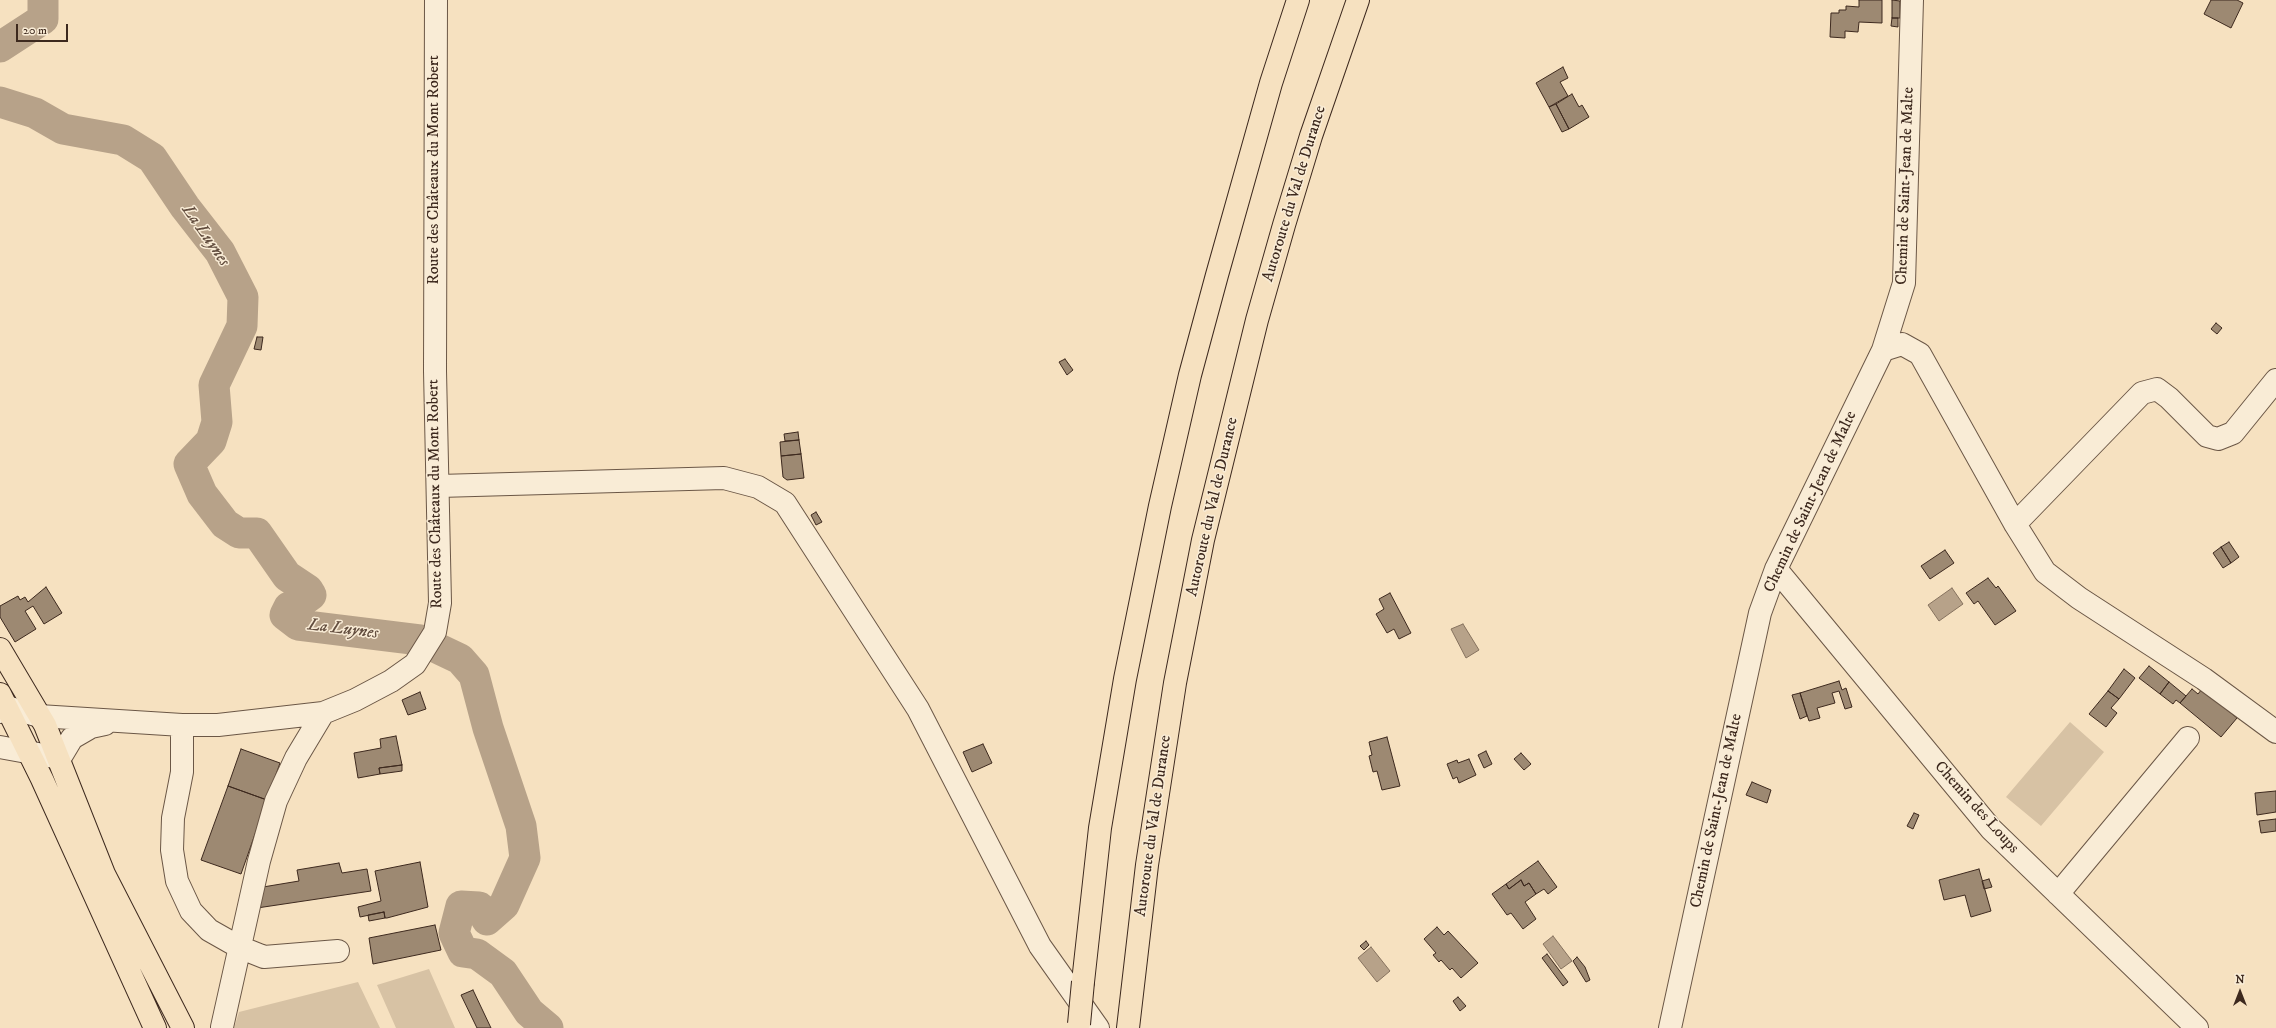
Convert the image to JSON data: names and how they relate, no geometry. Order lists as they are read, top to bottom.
{
  "streets": {
    "main road": ["Autoroute du Val de Durance"],
    "street": ["Route des Châteaux du Mont Robert", "Chemin de Saint-Jean de Malte", "Chemin des Loups"]
  },
  "crossings": [
    ["Chemin de Saint-Jean de Malte", "Chemin des Loups"]
  ],
  "water": ["La Luynes"],
  "scale_bar": "20 m",
  "north": "top"
}
